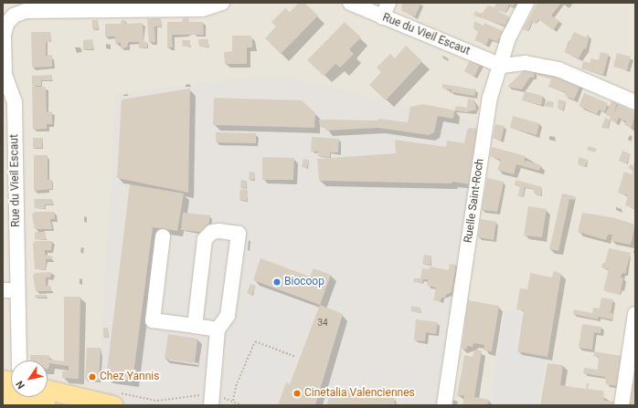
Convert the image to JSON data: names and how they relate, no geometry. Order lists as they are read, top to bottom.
{
  "streets": {
    "street": ["Rue du Vieil Escaut", "Ruelle Saint-Roch"]
  },
  "crossings": [
    ["Rue du Vieil Escaut", "Ruelle Saint-Roch"]
  ],
  "places": ["Biocoop", "Chez Yannis", "Cinetalia Valenciennes"],
  "house_numbers": ["34"],
  "north": "bottom left"
}
